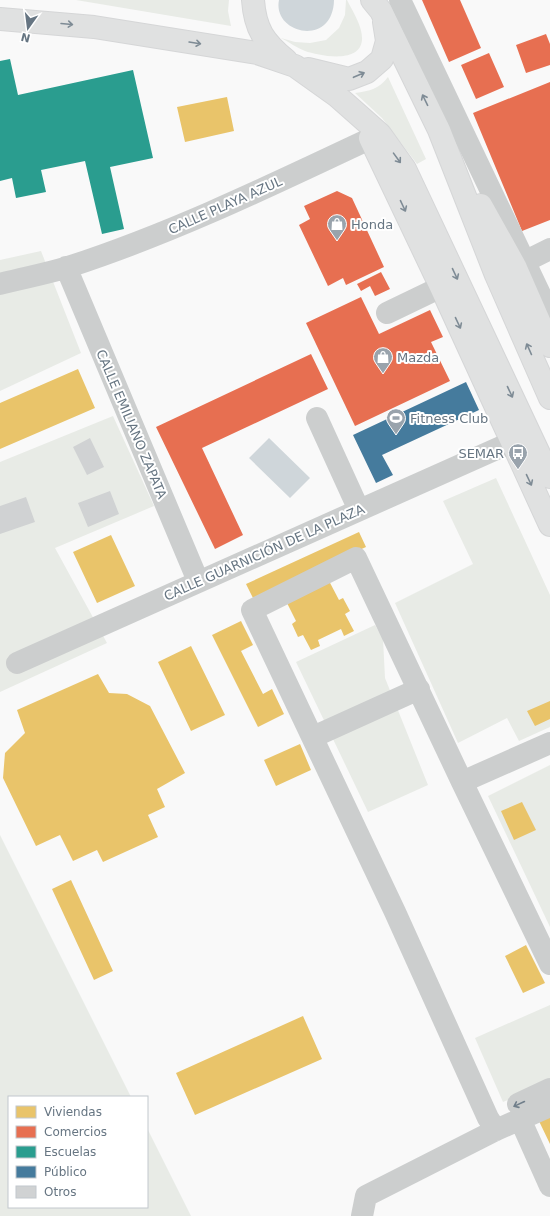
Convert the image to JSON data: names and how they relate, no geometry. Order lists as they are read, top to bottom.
{
  "streets": {
    "street": ["CALLE PLAYA AZUL", "CALLE EMILIANO ZAPATA", "CALLE GUARNICIÓN DE LA PLAZA"]
  },
  "crossings": [
    ["CALLE PLAYA AZUL", "CALLE EMILIANO ZAPATA"],
    ["CALLE EMILIANO ZAPATA", "CALLE GUARNICIÓN DE LA PLAZA"]
  ],
  "places": {
    "shop": ["Honda", "Mazda"],
    "sports": ["Fitness Club"],
    "bus stop": ["SEMAR"]
  },
  "legend": [
    "Viviendas",
    "Comercios",
    "Escuelas",
    "Público",
    "Otros"
  ],
  "north": "bottom"
}
